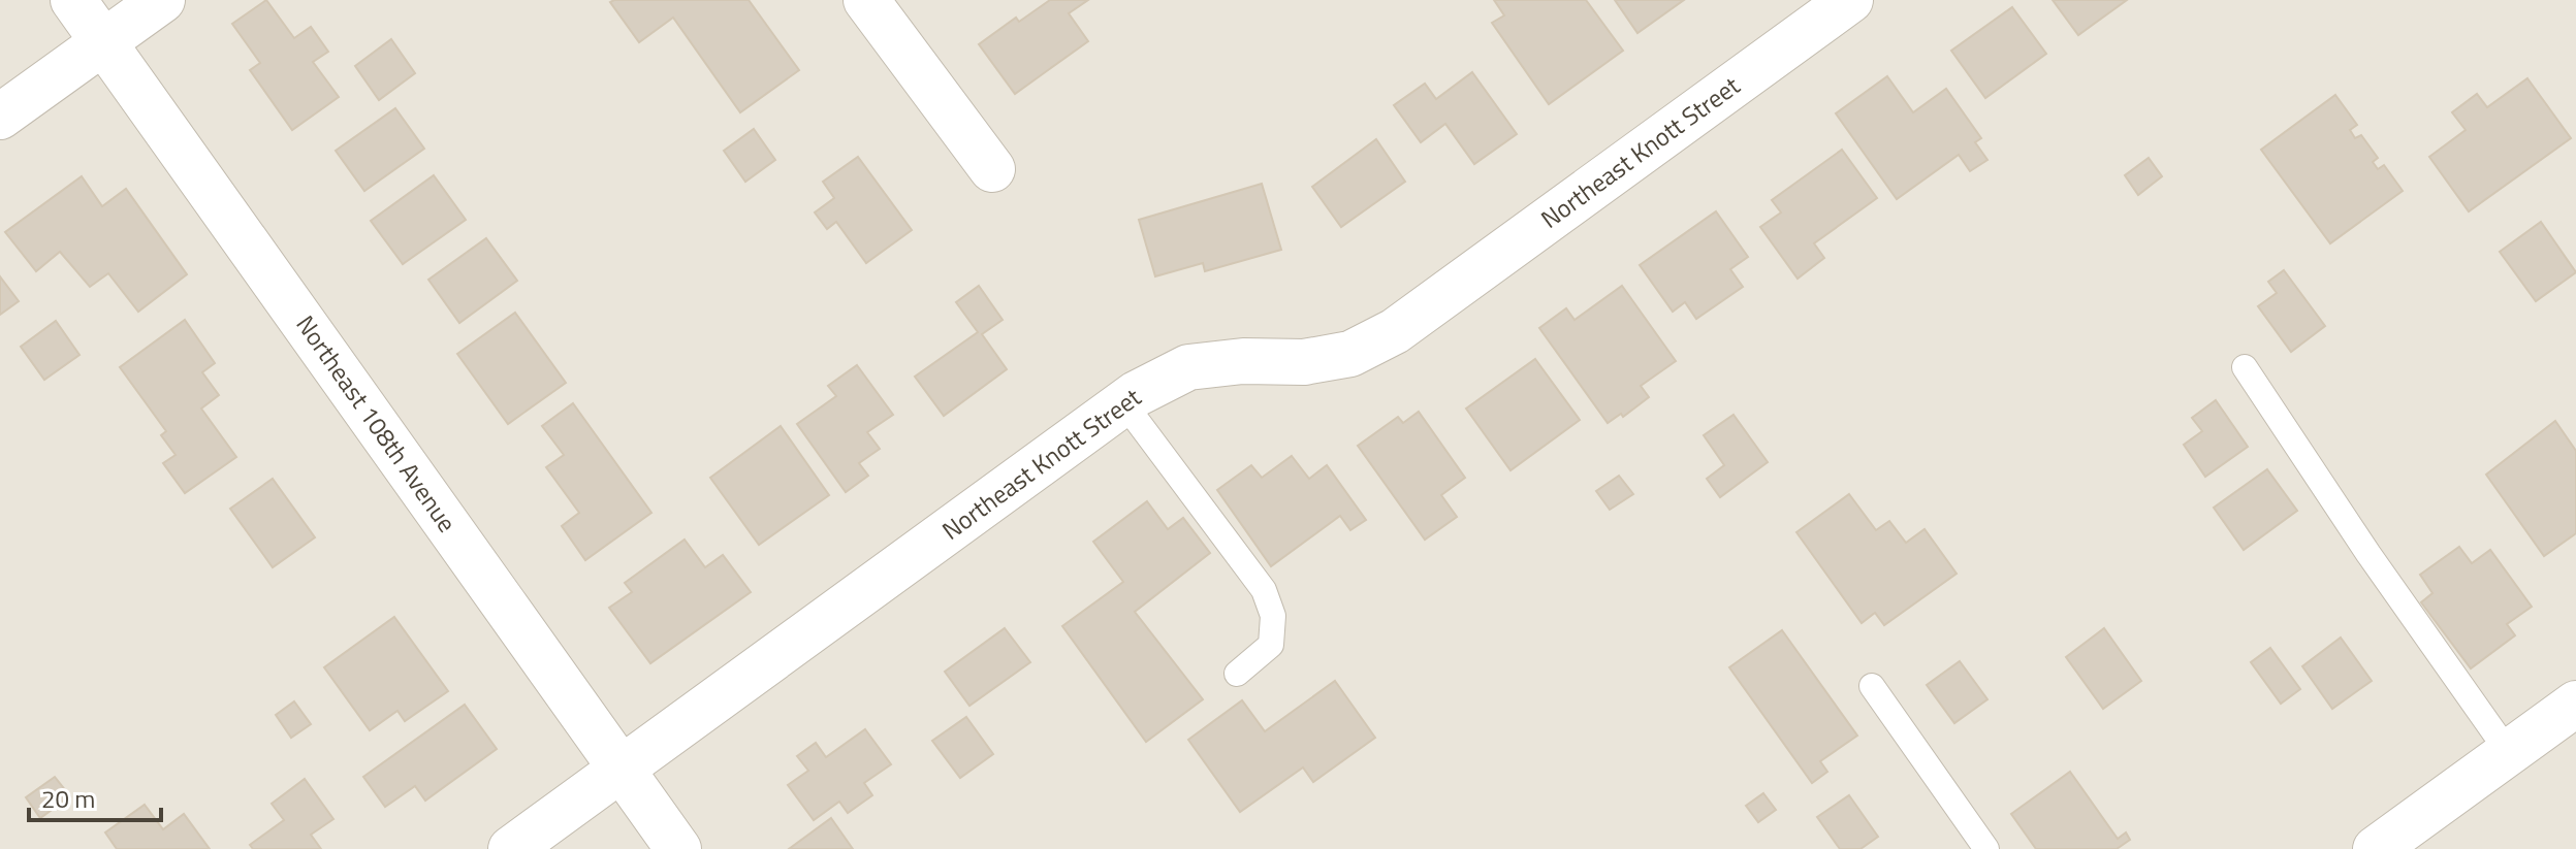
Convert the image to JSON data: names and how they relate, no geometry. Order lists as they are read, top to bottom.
{
  "streets": {
    "street": ["Northeast Knott Street", "Northeast 108th Avenue"]
  },
  "crossings": [
    ["Northeast Knott Street", "Northeast 108th Avenue"]
  ],
  "scale_bar": "20 m"
}
